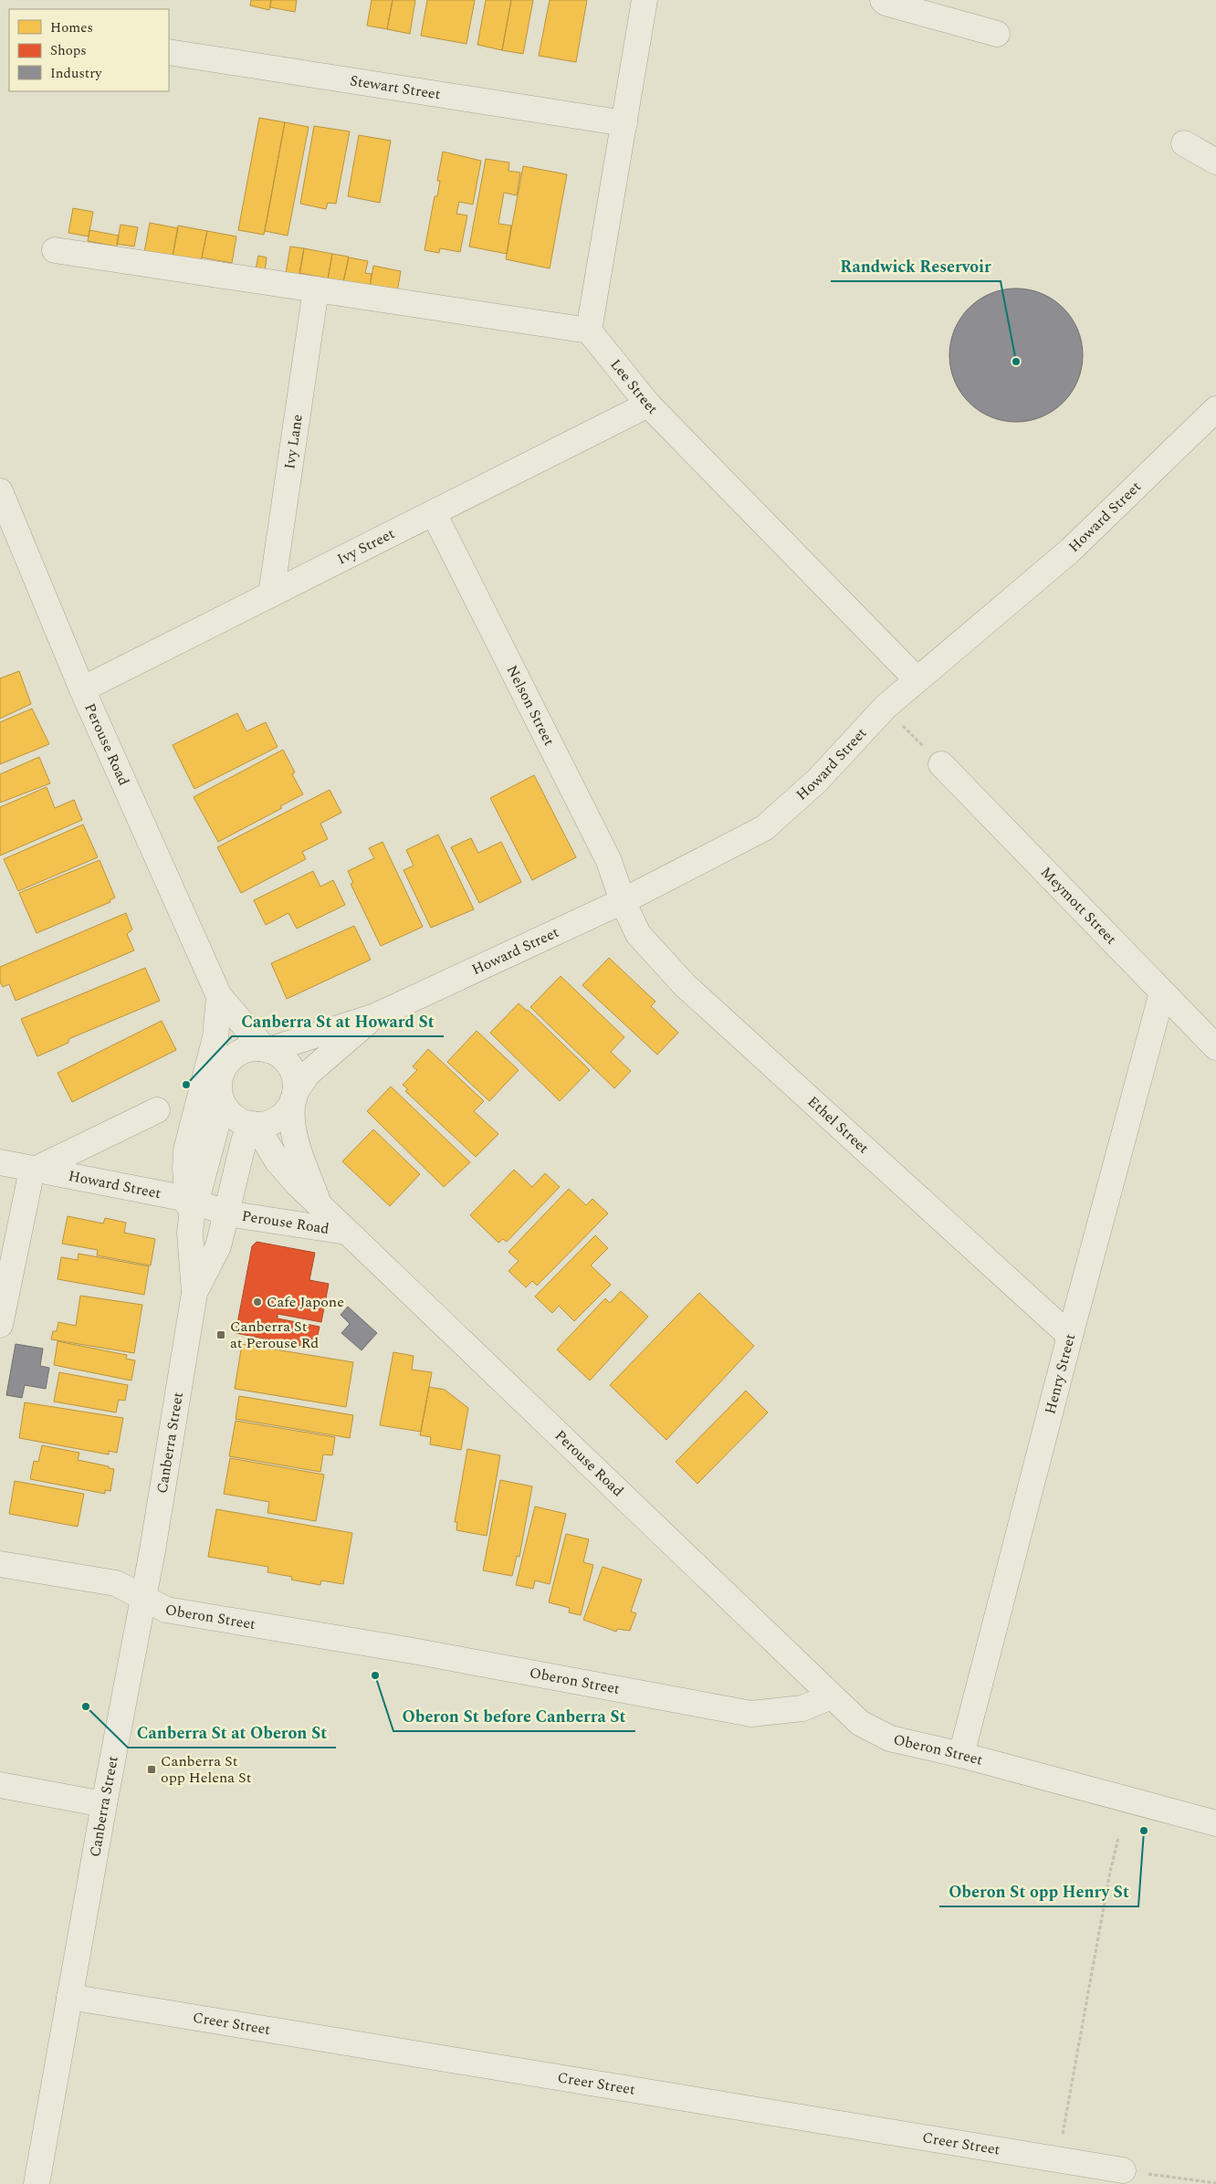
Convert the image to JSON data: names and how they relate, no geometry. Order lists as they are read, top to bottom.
{
  "streets": {
    "street": [
      "Stewart Street",
      "Lee Street",
      "Ivy Lane",
      "Howard Street",
      "Ivy Street",
      "Nelson Street",
      "Perouse Road",
      "Meymott Street",
      "Ethel Street",
      "Henry Street",
      "Canberra Street",
      "Oberon Street",
      "Creer Street"
    ]
  },
  "crossings": [
    ["Lee Street", "Howard Street"],
    ["Lee Street", "Ivy Street"],
    ["Ivy Lane", "Ivy Street"],
    ["Howard Street", "Nelson Street"],
    ["Howard Street", "Perouse Road"],
    ["Howard Street", "Ethel Street"],
    ["Howard Street", "Canberra Street"],
    ["Ivy Street", "Nelson Street"],
    ["Ivy Street", "Perouse Road"],
    ["Nelson Street", "Ethel Street"],
    ["Perouse Road", "Canberra Street"],
    ["Perouse Road", "Oberon Street"],
    ["Meymott Street", "Henry Street"],
    ["Ethel Street", "Henry Street"],
    ["Henry Street", "Oberon Street"],
    ["Canberra Street", "Oberon Street"],
    ["Canberra Street", "Creer Street"]
  ],
  "places": {
    "other": [
      "Randwick Reservoir",
      "Canberra St at Howard St",
      "Cafe Japone",
      "Oberon St before Canberra St",
      "Canberra St at Oberon St",
      "Oberon St opp Henry St"
    ],
    "transit": ["Canberra St at Perouse Rd", "Canberra St opp Helena St"]
  },
  "legend": ["Homes", "Shops", "Industry"]
}
